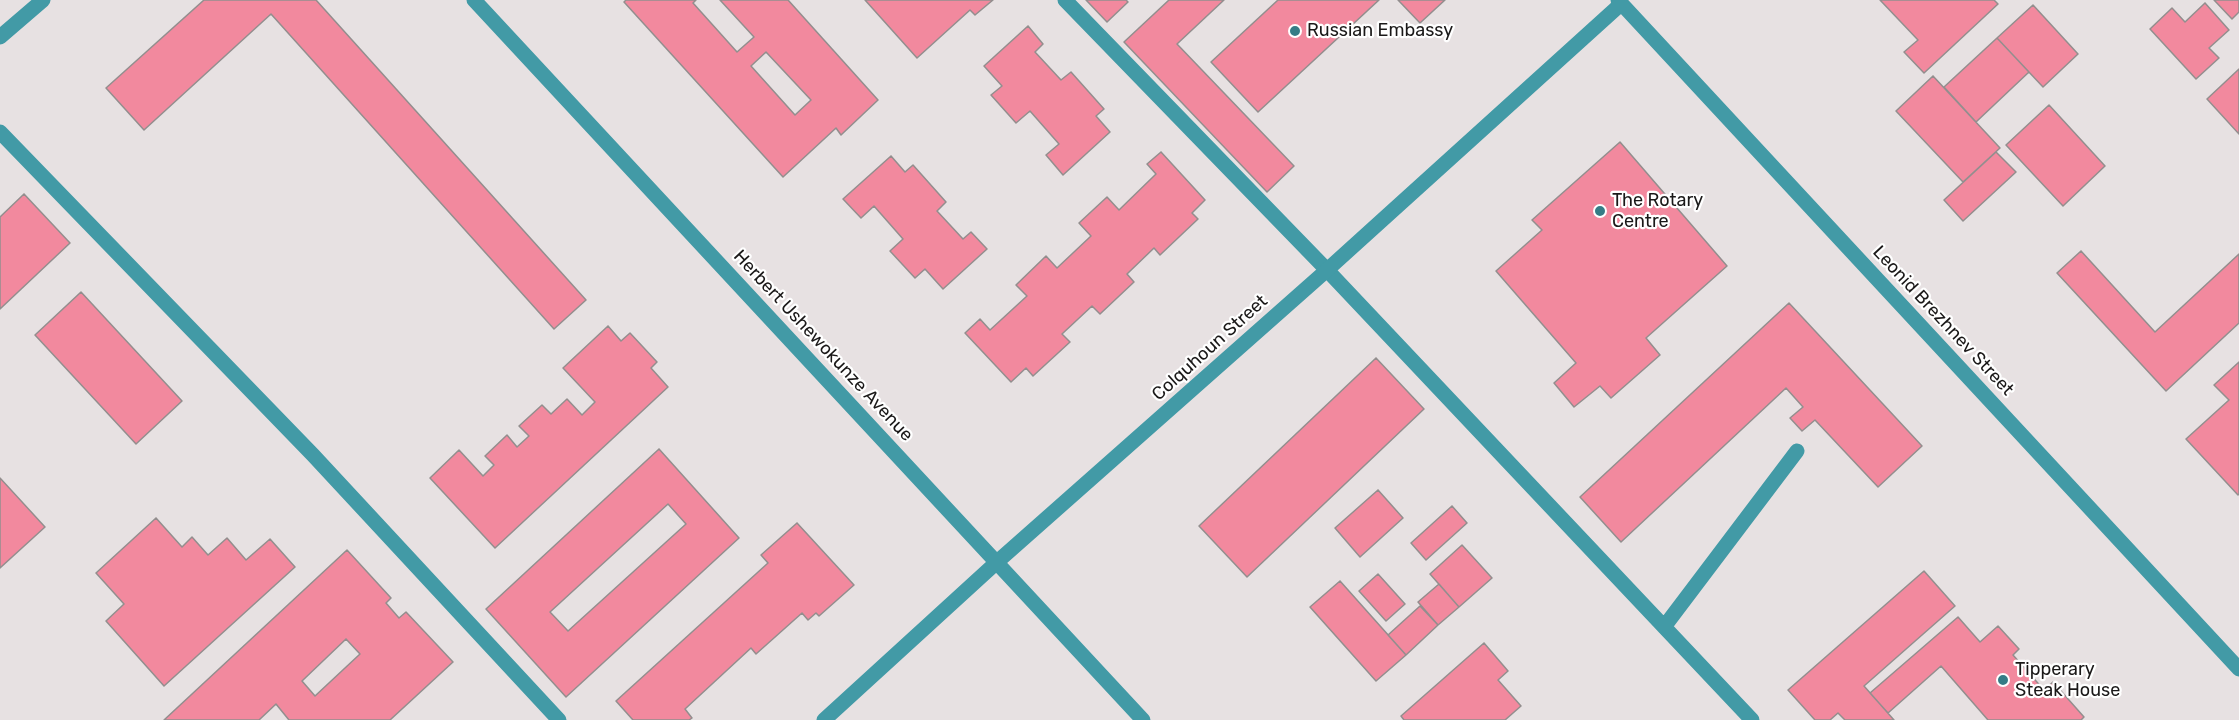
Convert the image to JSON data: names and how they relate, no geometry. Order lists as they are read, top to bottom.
{
  "streets": {
    "street": ["Leonid Brezhnev Street", "Herbert Ushewokunze Avenue", "Colquhoun Street"]
  },
  "crossings": [
    ["Leonid Brezhnev Street", "Colquhoun Street"],
    ["Herbert Ushewokunze Avenue", "Colquhoun Street"]
  ],
  "places": ["Russian Embassy", "The Rotary Centre", "Tipperary Steak House"]
}
